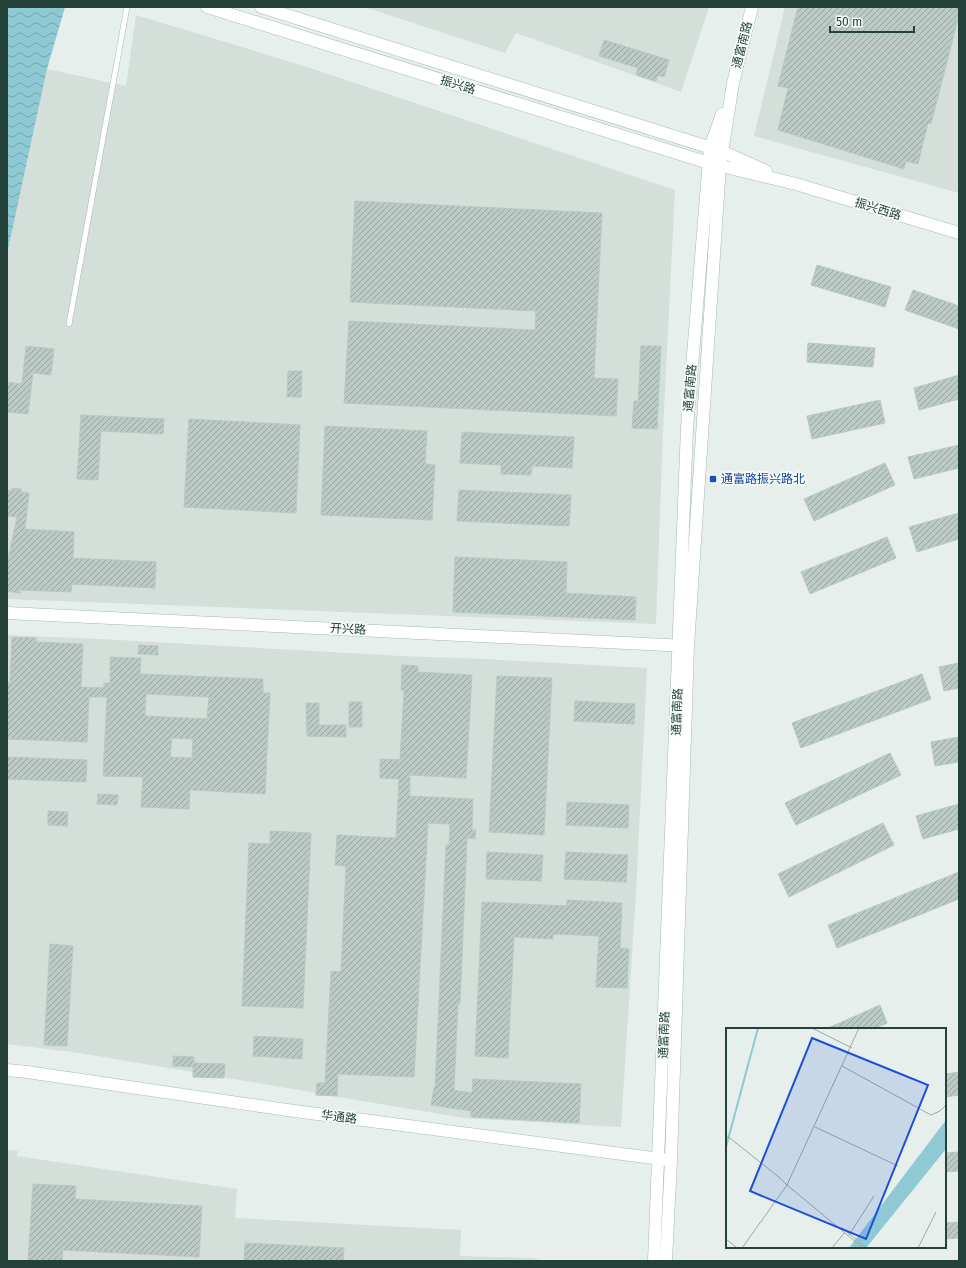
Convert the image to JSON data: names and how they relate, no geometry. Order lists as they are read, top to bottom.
{
  "streets": {
    "main road": [
      "通富南路",
      "振兴路",
      "振兴西路",
      "开兴路",
      "华通路"
    ]
  },
  "crossings": [
    ["通富南路", "振兴路"],
    ["通富南路", "振兴西路"],
    ["通富南路", "开兴路"],
    ["通富南路", "华通路"],
    ["振兴路", "振兴西路"]
  ],
  "places": {
    "transit": ["通富路振兴路北"]
  },
  "scale_bar": "50 m"
}
